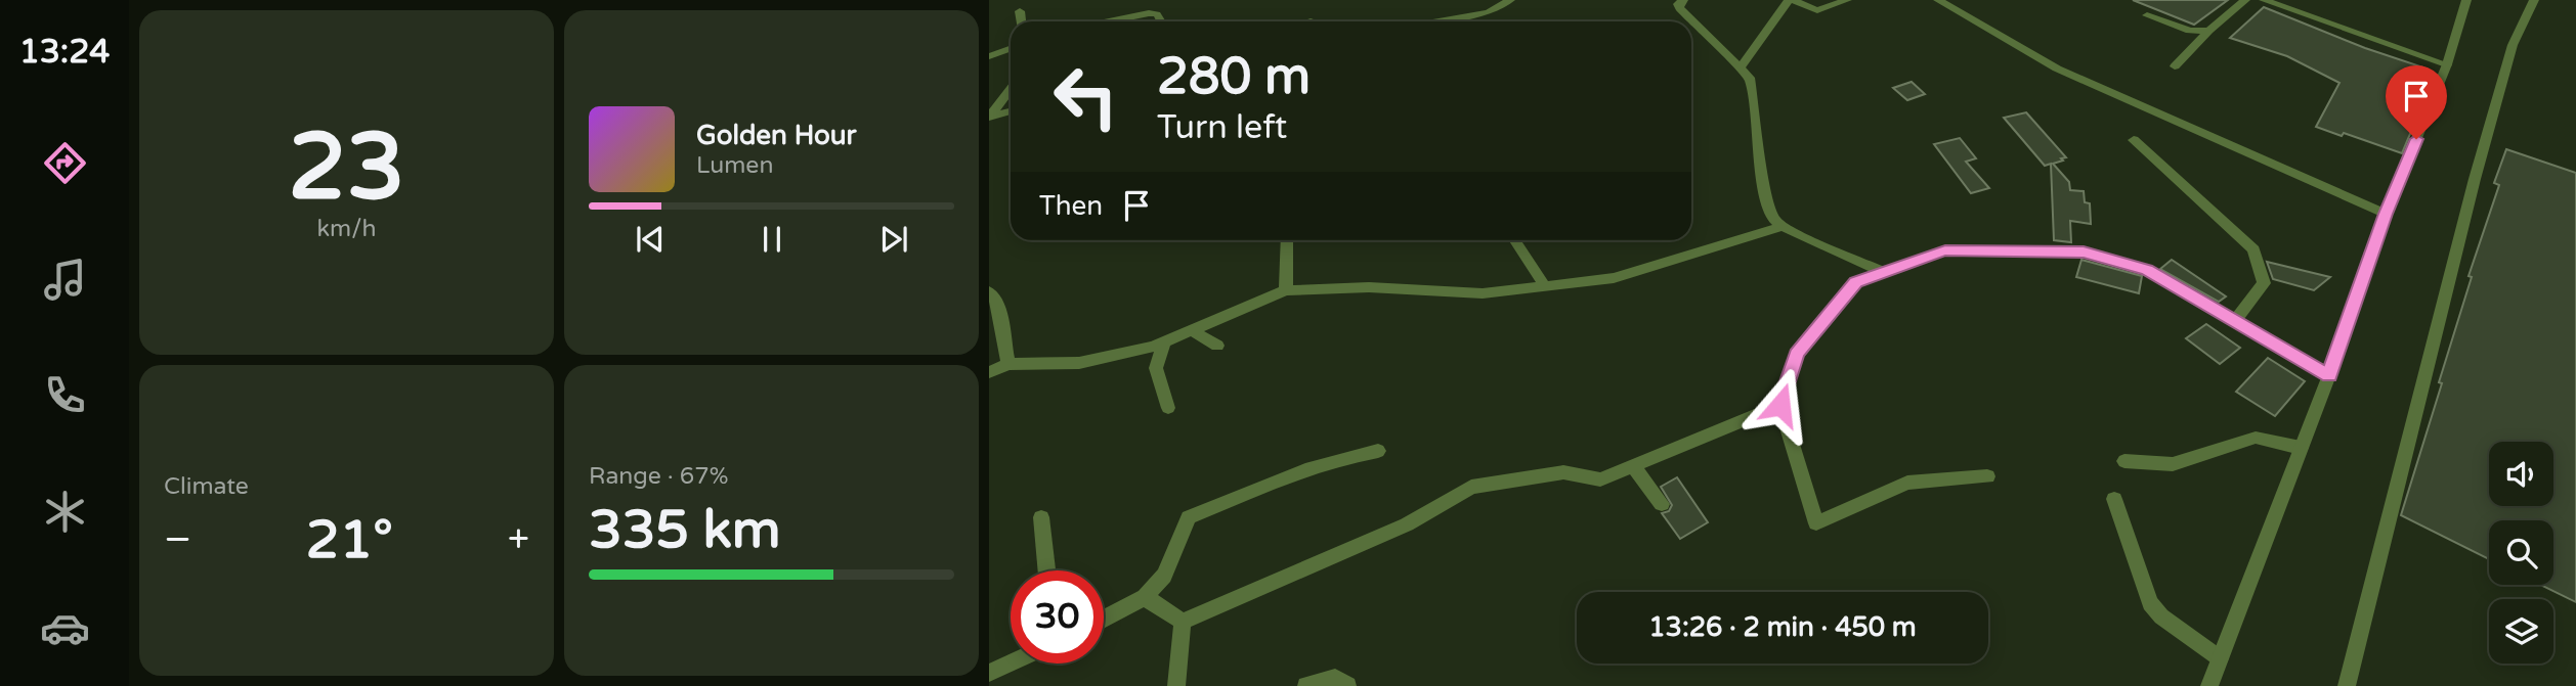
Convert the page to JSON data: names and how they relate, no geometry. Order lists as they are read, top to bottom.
{
  "page": {
    "tabs": "13:24",
    "tile": [
      ["23", "km/h"],
      "Climate",
      ["Range · 67%", "335 km"]
    ],
    "turn": ["280 m", "Turn left"],
    "song": ["Golden Hour", "Lumen"],
    "then": "Then",
    "heat": ["−", "21°", "+"],
    "limit": "30",
    "trip": "13:26 · 2 min · 450 m"
  }
}
